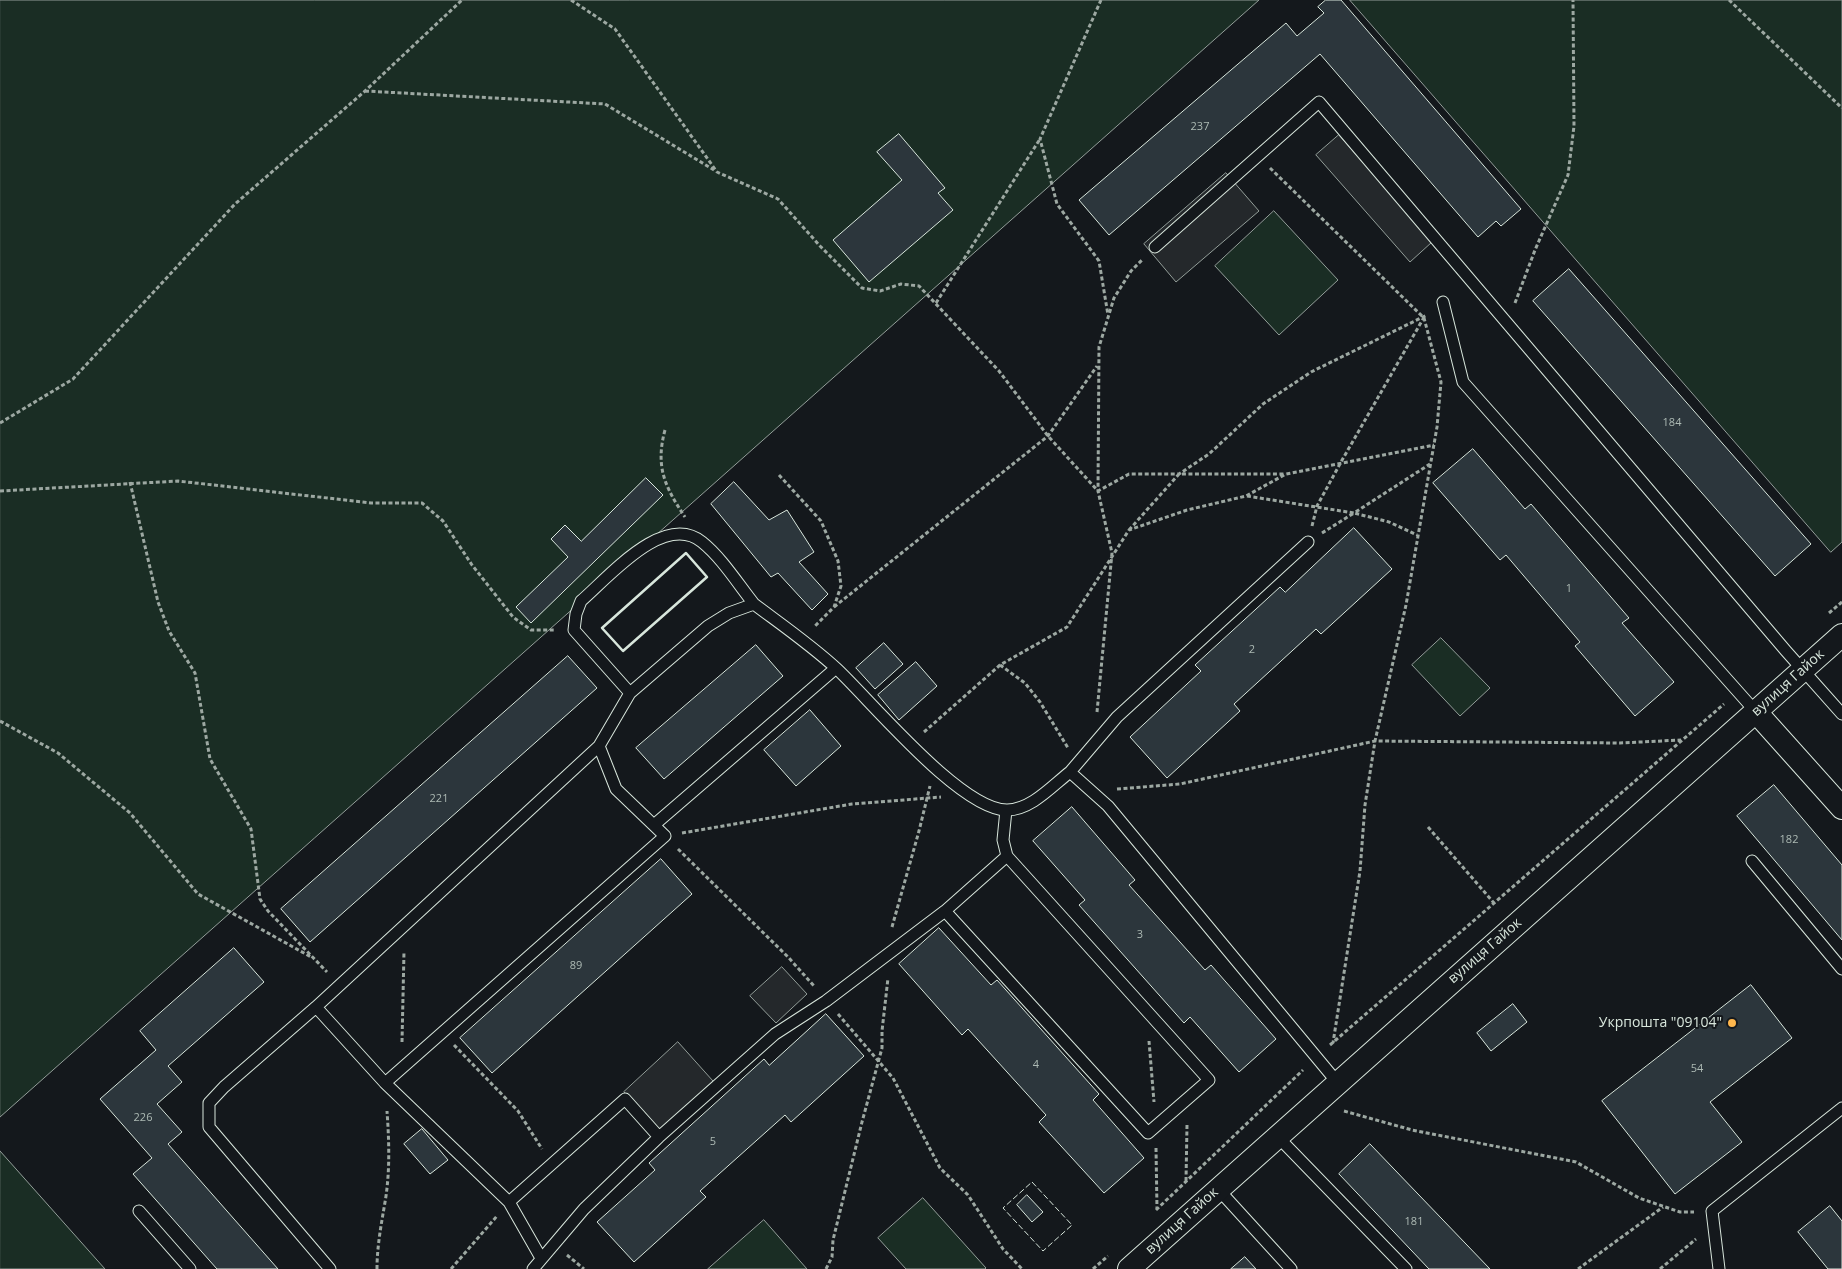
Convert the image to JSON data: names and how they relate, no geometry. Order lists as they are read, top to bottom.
{
  "streets": {
    "street": ["вулиця Гайок"]
  },
  "places": ["Укрпошта \"09104\""],
  "house_numbers": [
    "237",
    "184",
    "1",
    "2",
    "221",
    "182",
    "3",
    "89",
    "4",
    "54",
    "226",
    "5",
    "181"
  ]
}
